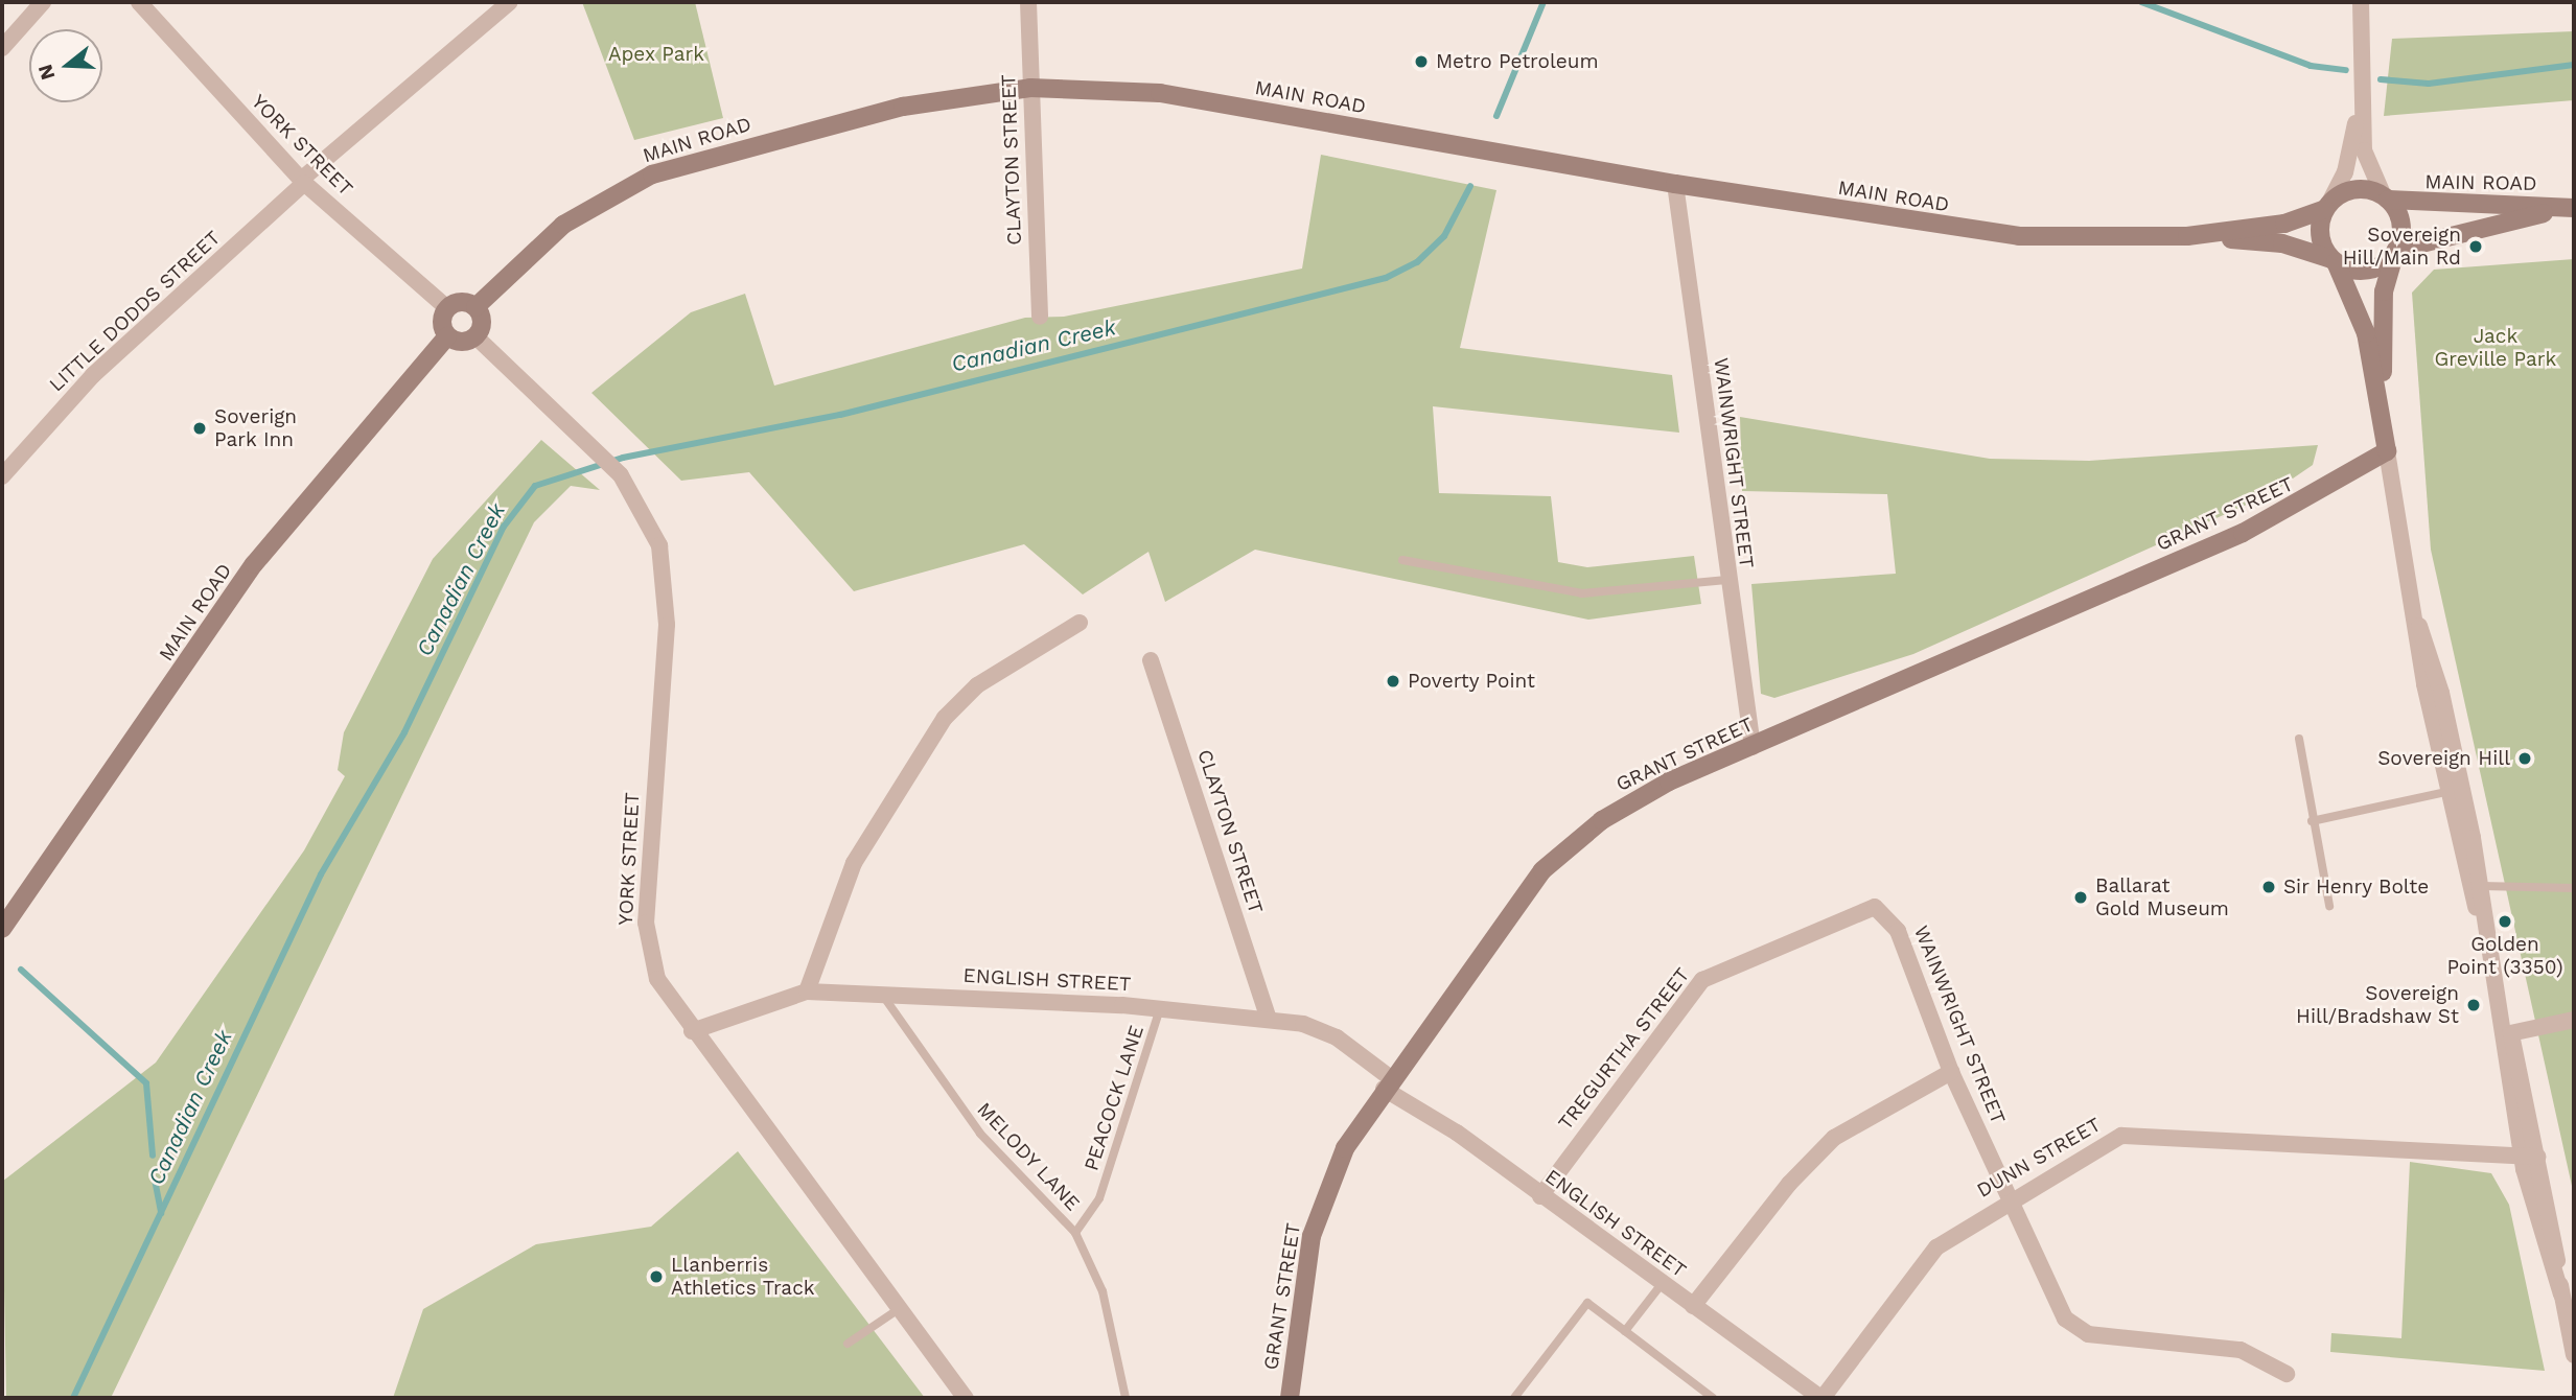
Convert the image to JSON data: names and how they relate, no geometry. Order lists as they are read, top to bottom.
{
  "streets": {
    "main road": ["MAIN ROAD", "GRANT STREET"],
    "street": [
      "YORK STREET",
      "CLAYTON STREET",
      "LITTLE DODDS STREET",
      "WAINWRIGHT STREET",
      "ENGLISH STREET",
      "TREGURTHA STREET",
      "DUNN STREET"
    ],
    "lane": ["PEACOCK LANE", "MELODY LANE"]
  },
  "crossings": [
    ["MAIN ROAD", "YORK STREET"],
    ["MAIN ROAD", "CLAYTON STREET"],
    ["MAIN ROAD", "WAINWRIGHT STREET"],
    ["YORK STREET", "LITTLE DODDS STREET"],
    ["YORK STREET", "ENGLISH STREET"],
    ["CLAYTON STREET", "ENGLISH STREET"],
    ["WAINWRIGHT STREET", "GRANT STREET"],
    ["WAINWRIGHT STREET", "TREGURTHA STREET"],
    ["WAINWRIGHT STREET", "DUNN STREET"],
    ["GRANT STREET", "ENGLISH STREET"],
    ["ENGLISH STREET", "TREGURTHA STREET"],
    ["ENGLISH STREET", "PEACOCK LANE"],
    ["ENGLISH STREET", "MELODY LANE"],
    ["ENGLISH STREET", "DUNN STREET"],
    ["PEACOCK LANE", "MELODY LANE"]
  ],
  "water": ["Canadian Creek"],
  "parks": ["Apex Park", "Jack Greville Park"],
  "places": [
    "Metro Petroleum",
    "Sovereign Hill/Main Rd",
    "Soverign Park Inn",
    "Poverty Point",
    "Sovereign Hill",
    "Sir Henry Bolte",
    "Ballarat Gold Museum",
    "Golden Point (3350)",
    "Sovereign Hill/Bradshaw St",
    "Llanberris Athletics Track"
  ],
  "north": "left"
}
